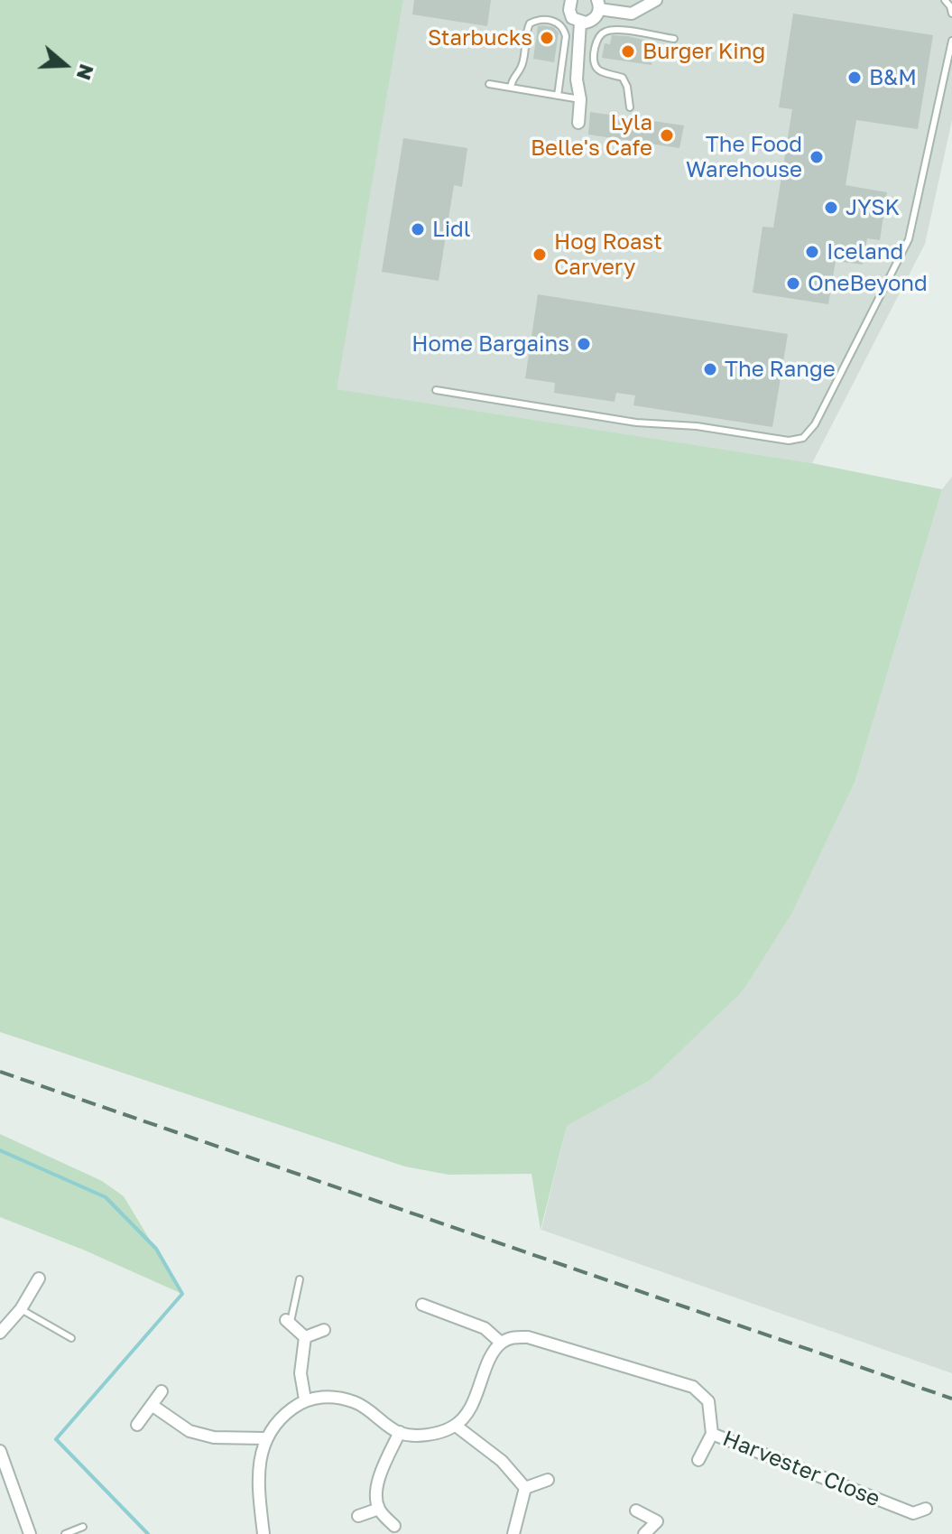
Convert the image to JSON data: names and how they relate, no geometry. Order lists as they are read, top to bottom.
{
  "streets": {
    "street": ["Harvester Close"]
  },
  "places": [
    "Starbucks",
    "Burger King",
    "B&M",
    "Lyla Belle's Cafe",
    "The Food Warehouse",
    "JYSK",
    "Lidl",
    "Iceland",
    "Hog Roast Carvery",
    "OneBeyond",
    "Home Bargains",
    "The Range"
  ],
  "north": "right"
}
